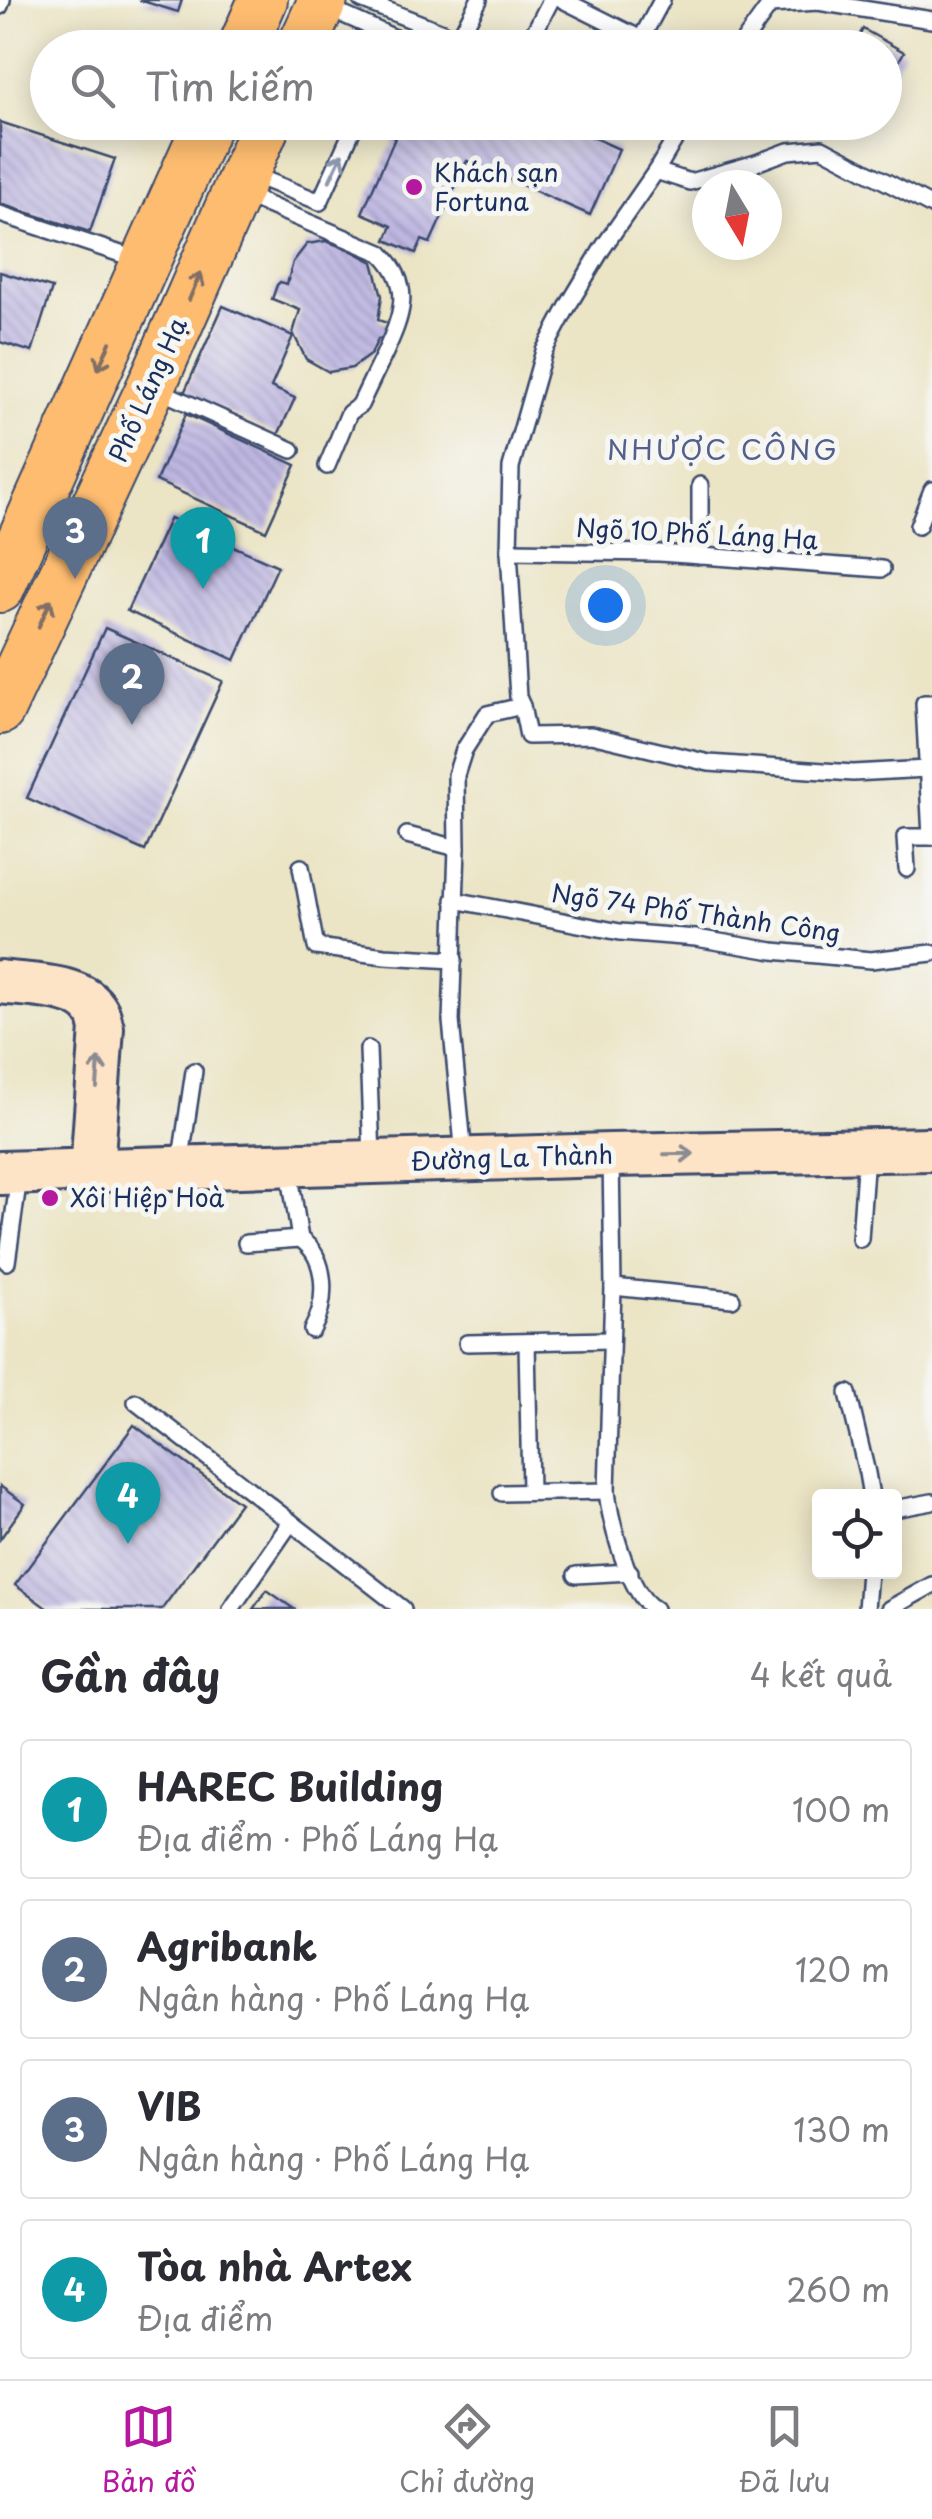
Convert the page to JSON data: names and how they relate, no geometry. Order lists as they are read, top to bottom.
{
  "streets": {
    "main road": ["Phố Láng Hạ", "Đường La Thành"],
    "lane": ["Ngõ 10 Phố Láng Hạ", "Ngõ 74 Phố Thành Công"]
  },
  "districts": ["NHƯỢC CÔNG"],
  "places": ["Khách sạn Fortuna", "Xôi Hiệp Hoà"],
  "north": "bottom",
  "page": {
    "search": "Tìm kiếm",
    "pins": [
      "3",
      "1",
      "2",
      "4"
    ],
    "heading": ["Gần đây", "4 kết quả"],
    "list": [
      {
        "mark": "1",
        "name": "HAREC Building",
        "note": "Địa điểm · Phố Láng Hạ",
        "value": "100 m"
      },
      {
        "mark": "2",
        "name": "Agribank",
        "note": "Ngân hàng · Phố Láng Hạ",
        "value": "120 m"
      },
      {
        "mark": "3",
        "name": "VIB",
        "note": "Ngân hàng · Phố Láng Hạ",
        "value": "130 m"
      },
      {
        "mark": "4",
        "name": "Tòa nhà Artex",
        "note": "Địa điểm",
        "value": "260 m"
      }
    ],
    "nav": ["Bản đồ", "Chỉ đường", "Đã lưu"]
  }
}
